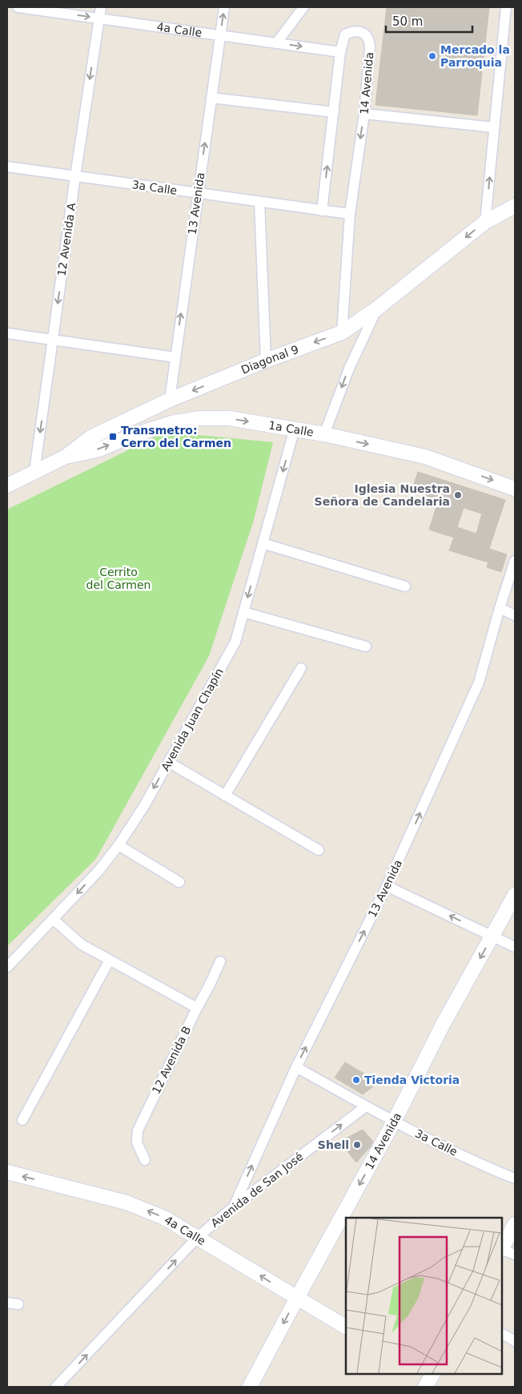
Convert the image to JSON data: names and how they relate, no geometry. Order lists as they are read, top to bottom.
{
  "streets": {
    "street": [
      "4a Calle",
      "14 Avenida",
      "3a Calle",
      "13 Avenida",
      "12 Avenida A",
      "Diagonal 9",
      "1a Calle",
      "Avenida Juan Chapín",
      "12 Avenida B",
      "Avenida de San José"
    ]
  },
  "crossings": [
    ["4a Calle", "14 Avenida"],
    ["4a Calle", "13 Avenida"],
    ["4a Calle", "12 Avenida A"],
    ["4a Calle", "Avenida de San José"],
    ["14 Avenida", "3a Calle"],
    ["14 Avenida", "Diagonal 9"],
    ["3a Calle", "13 Avenida"],
    ["3a Calle", "12 Avenida A"],
    ["3a Calle", "Avenida de San José"],
    ["13 Avenida", "Diagonal 9"],
    ["13 Avenida", "Avenida de San José"],
    ["12 Avenida A", "Diagonal 9"],
    ["Diagonal 9", "1a Calle"],
    ["1a Calle", "Avenida Juan Chapín"]
  ],
  "one_way": [
    "13 Avenida",
    "12 Avenida A",
    "Diagonal 9",
    "Avenida Juan Chapín",
    "Avenida de San José"
  ],
  "parks": ["Cerrito del Carmen"],
  "places": {
    "other": [
      "Mercado la Parroquia",
      "Iglesia Nuestra Señora de Candelaria",
      "Tienda Victoria",
      "Shell"
    ],
    "transit": ["Transmetro: Cerro del Carmen"]
  },
  "scale_bar": "50 m"
}
